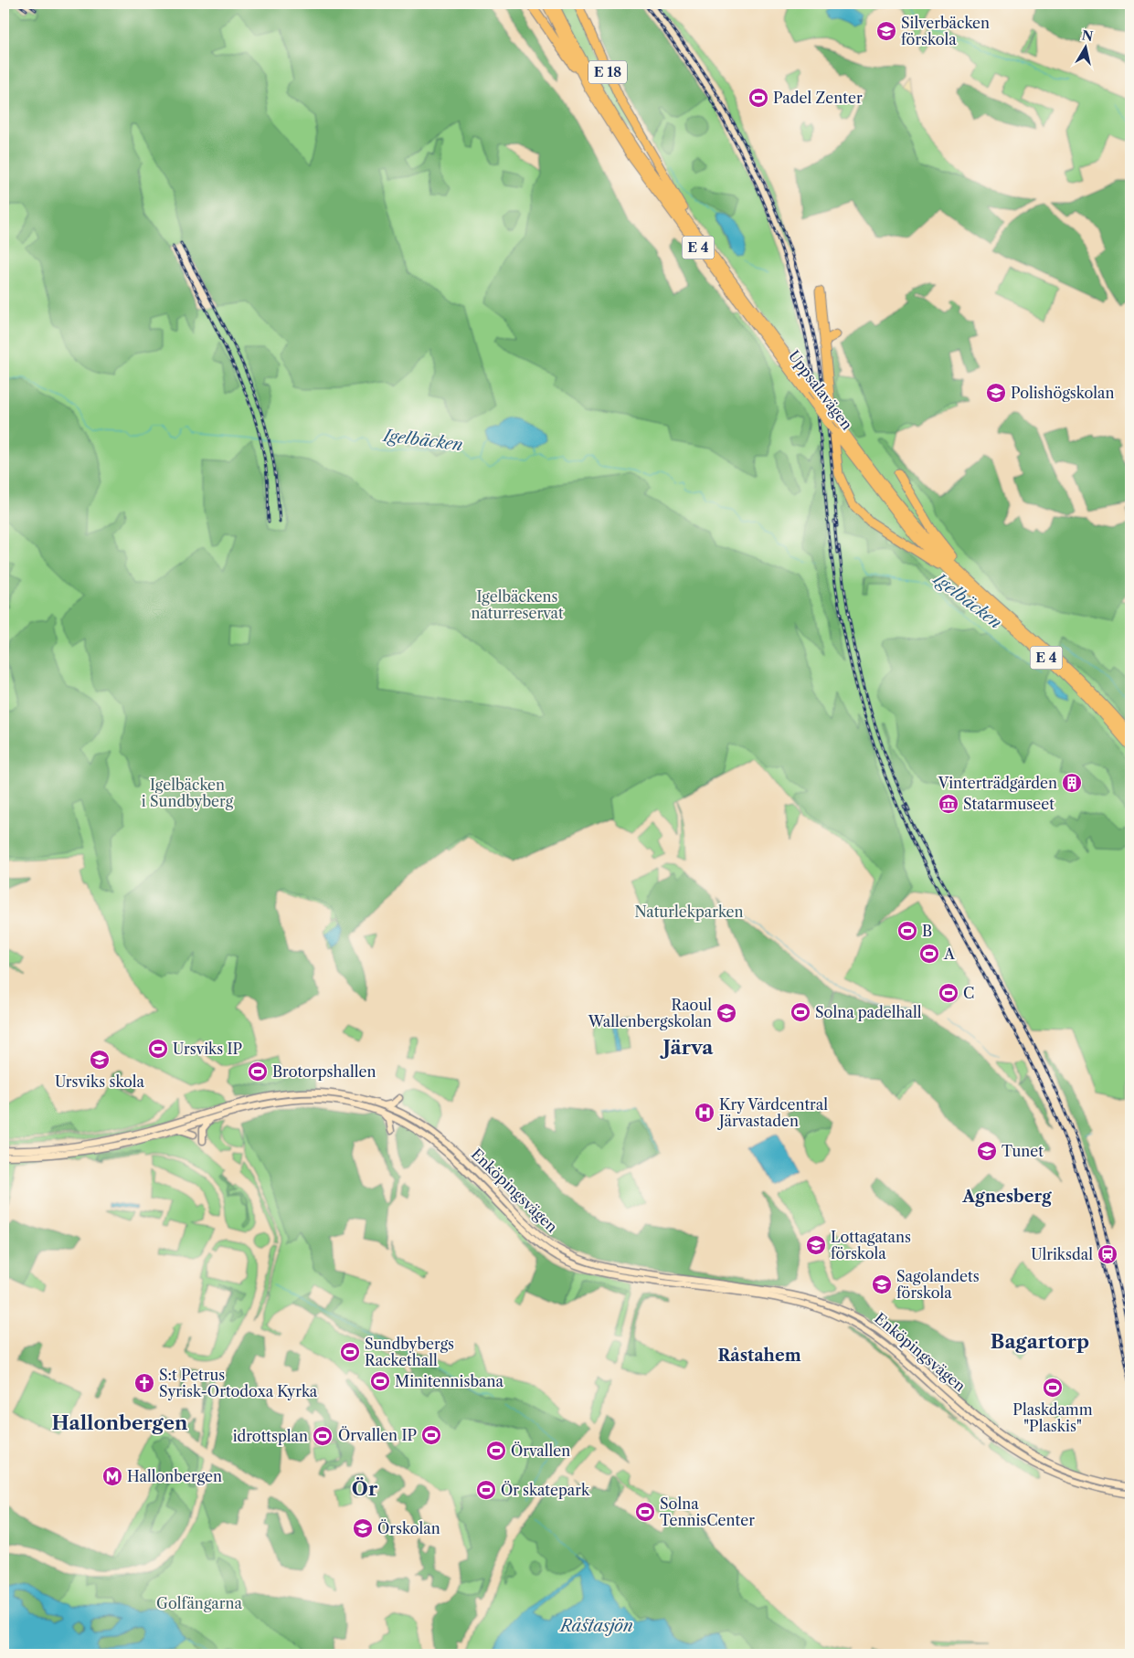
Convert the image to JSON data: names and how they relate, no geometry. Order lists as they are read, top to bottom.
{
  "streets": {
    "highway": ["E 18", "E 4", "Uppsalavägen"],
    "main road": ["Enköpingsvägen"]
  },
  "crossings": [
    ["E 18", "Uppsalavägen"]
  ],
  "districts": [
    "Järva",
    "Agnesberg",
    "Bagartorp",
    "Råstahem",
    "Hallonbergen",
    "Ör"
  ],
  "water": ["Igelbäcken", "Råstasjön"],
  "parks": [
    "Igelbäckens naturreservat",
    "Igelbäcken i Sundbyberg",
    "Naturlekparken",
    "Golfängarna"
  ],
  "places": {
    "school or university": [
      "Silverbäcken förskola",
      "Polishögskolan",
      "Raoul Wallenbergskolan",
      "Ursviks skola",
      "Tunet",
      "Lottagatans förskola",
      "Sagolandets förskola",
      "Örskolan"
    ],
    "sports": [
      "Padel Zenter",
      "B",
      "A",
      "C",
      "Solna padelhall",
      "Ursviks IP",
      "Brotorpshallen",
      "Sundbybergs Rackethall",
      "Minitennisbana",
      "Plaskdamm \"Plaskis\"",
      "Örvallen IP",
      "idrottsplan",
      "Örvallen",
      "Ör skatepark",
      "Solna TennisCenter"
    ],
    "building": ["Vinterträdgården"],
    "museum": ["Statarmuseet"],
    "hospital": ["Kry Vårdcentral Järvastaden"],
    "station": ["Ulriksdal"],
    "church": ["S:t Petrus Syrisk-Ortodoxa Kyrka"],
    "metro station": ["Hallonbergen"]
  },
  "north": "top"
}
